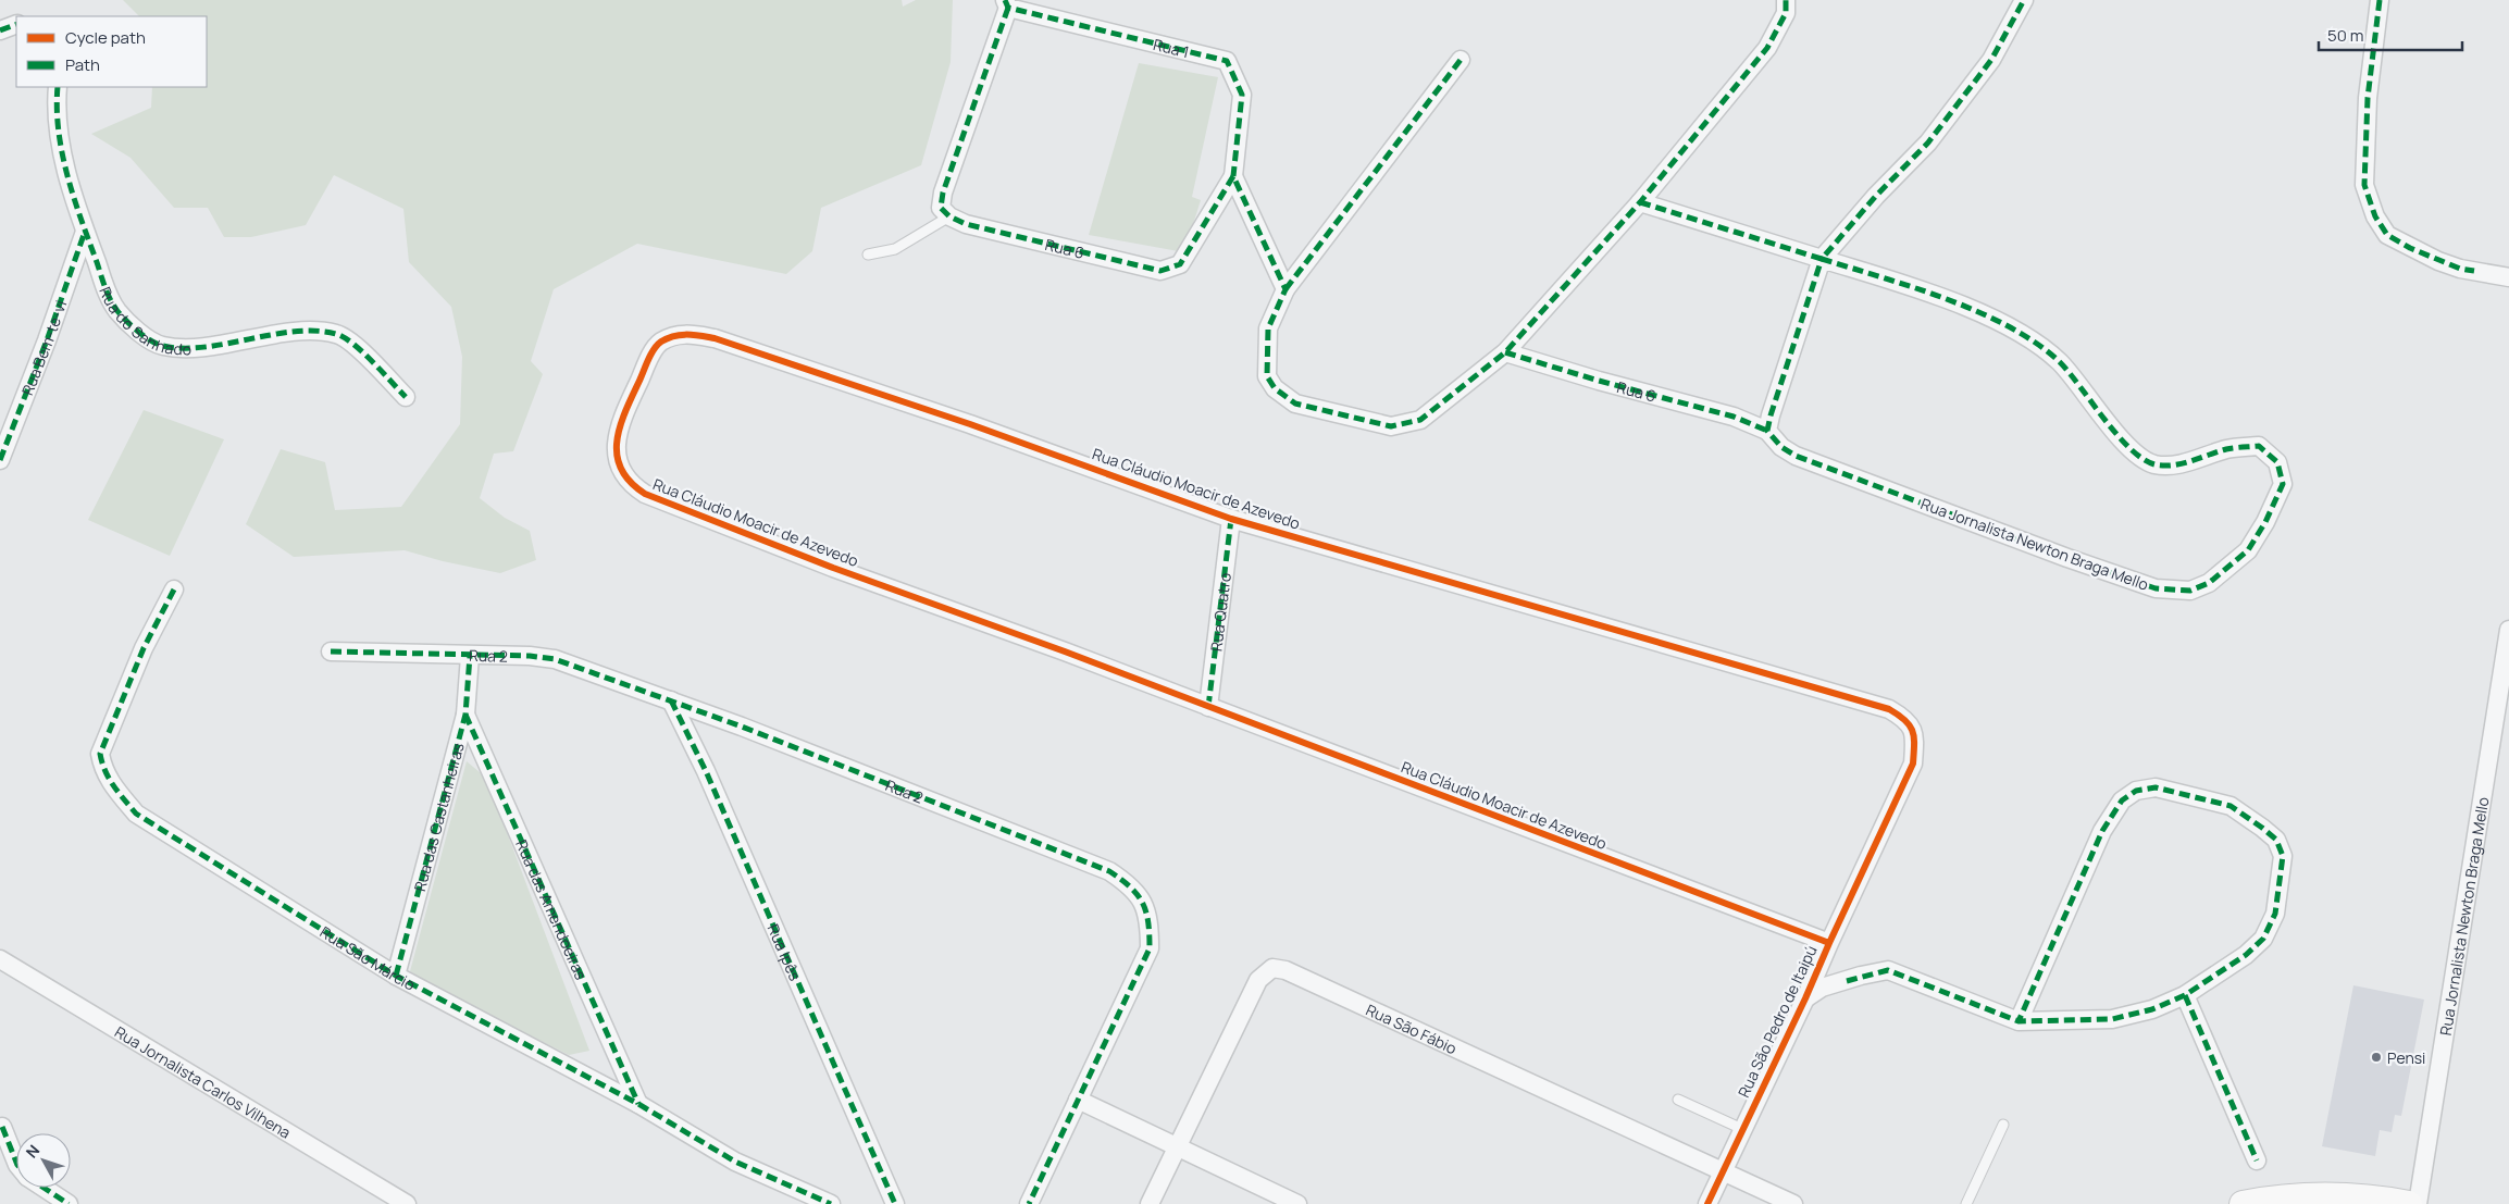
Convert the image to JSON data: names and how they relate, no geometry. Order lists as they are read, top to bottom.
{
  "streets": {
    "street": [
      "Rua 1",
      "Rua 6",
      "Rua do Sanhado",
      "Rua Bem-te-vi",
      "Rua Cláudio Moacir de Azevedo",
      "Rua Jornalista Newton Braga Mello",
      "Rua Quatro",
      "Rua 2",
      "Rua das Castanheiras",
      "Rua das Amendoeiras",
      "Rua Ipês",
      "Rua São Márcio",
      "Rua São Pedro de Itaipú",
      "Rua São Fábio",
      "Rua Jornalista Carlos Vilhena"
    ]
  },
  "crossings": [
    ["Rua 1", "Rua 6"],
    ["Rua 6", "Rua Jornalista Newton Braga Mello"],
    ["Rua do Sanhado", "Rua Bem-te-vi"],
    ["Rua Cláudio Moacir de Azevedo", "Rua Quatro"],
    ["Rua Cláudio Moacir de Azevedo", "Rua São Pedro de Itaipú"],
    ["Rua 2", "Rua das Castanheiras"],
    ["Rua 2", "Rua Ipês"],
    ["Rua das Castanheiras", "Rua das Amendoeiras"],
    ["Rua das Castanheiras", "Rua São Márcio"],
    ["Rua das Amendoeiras", "Rua São Márcio"],
    ["Rua São Pedro de Itaipú", "Rua São Fábio"]
  ],
  "places": ["Pensi"],
  "legend": ["Cycle path", "Path"],
  "scale_bar": "50 m",
  "north": "top left"
}
